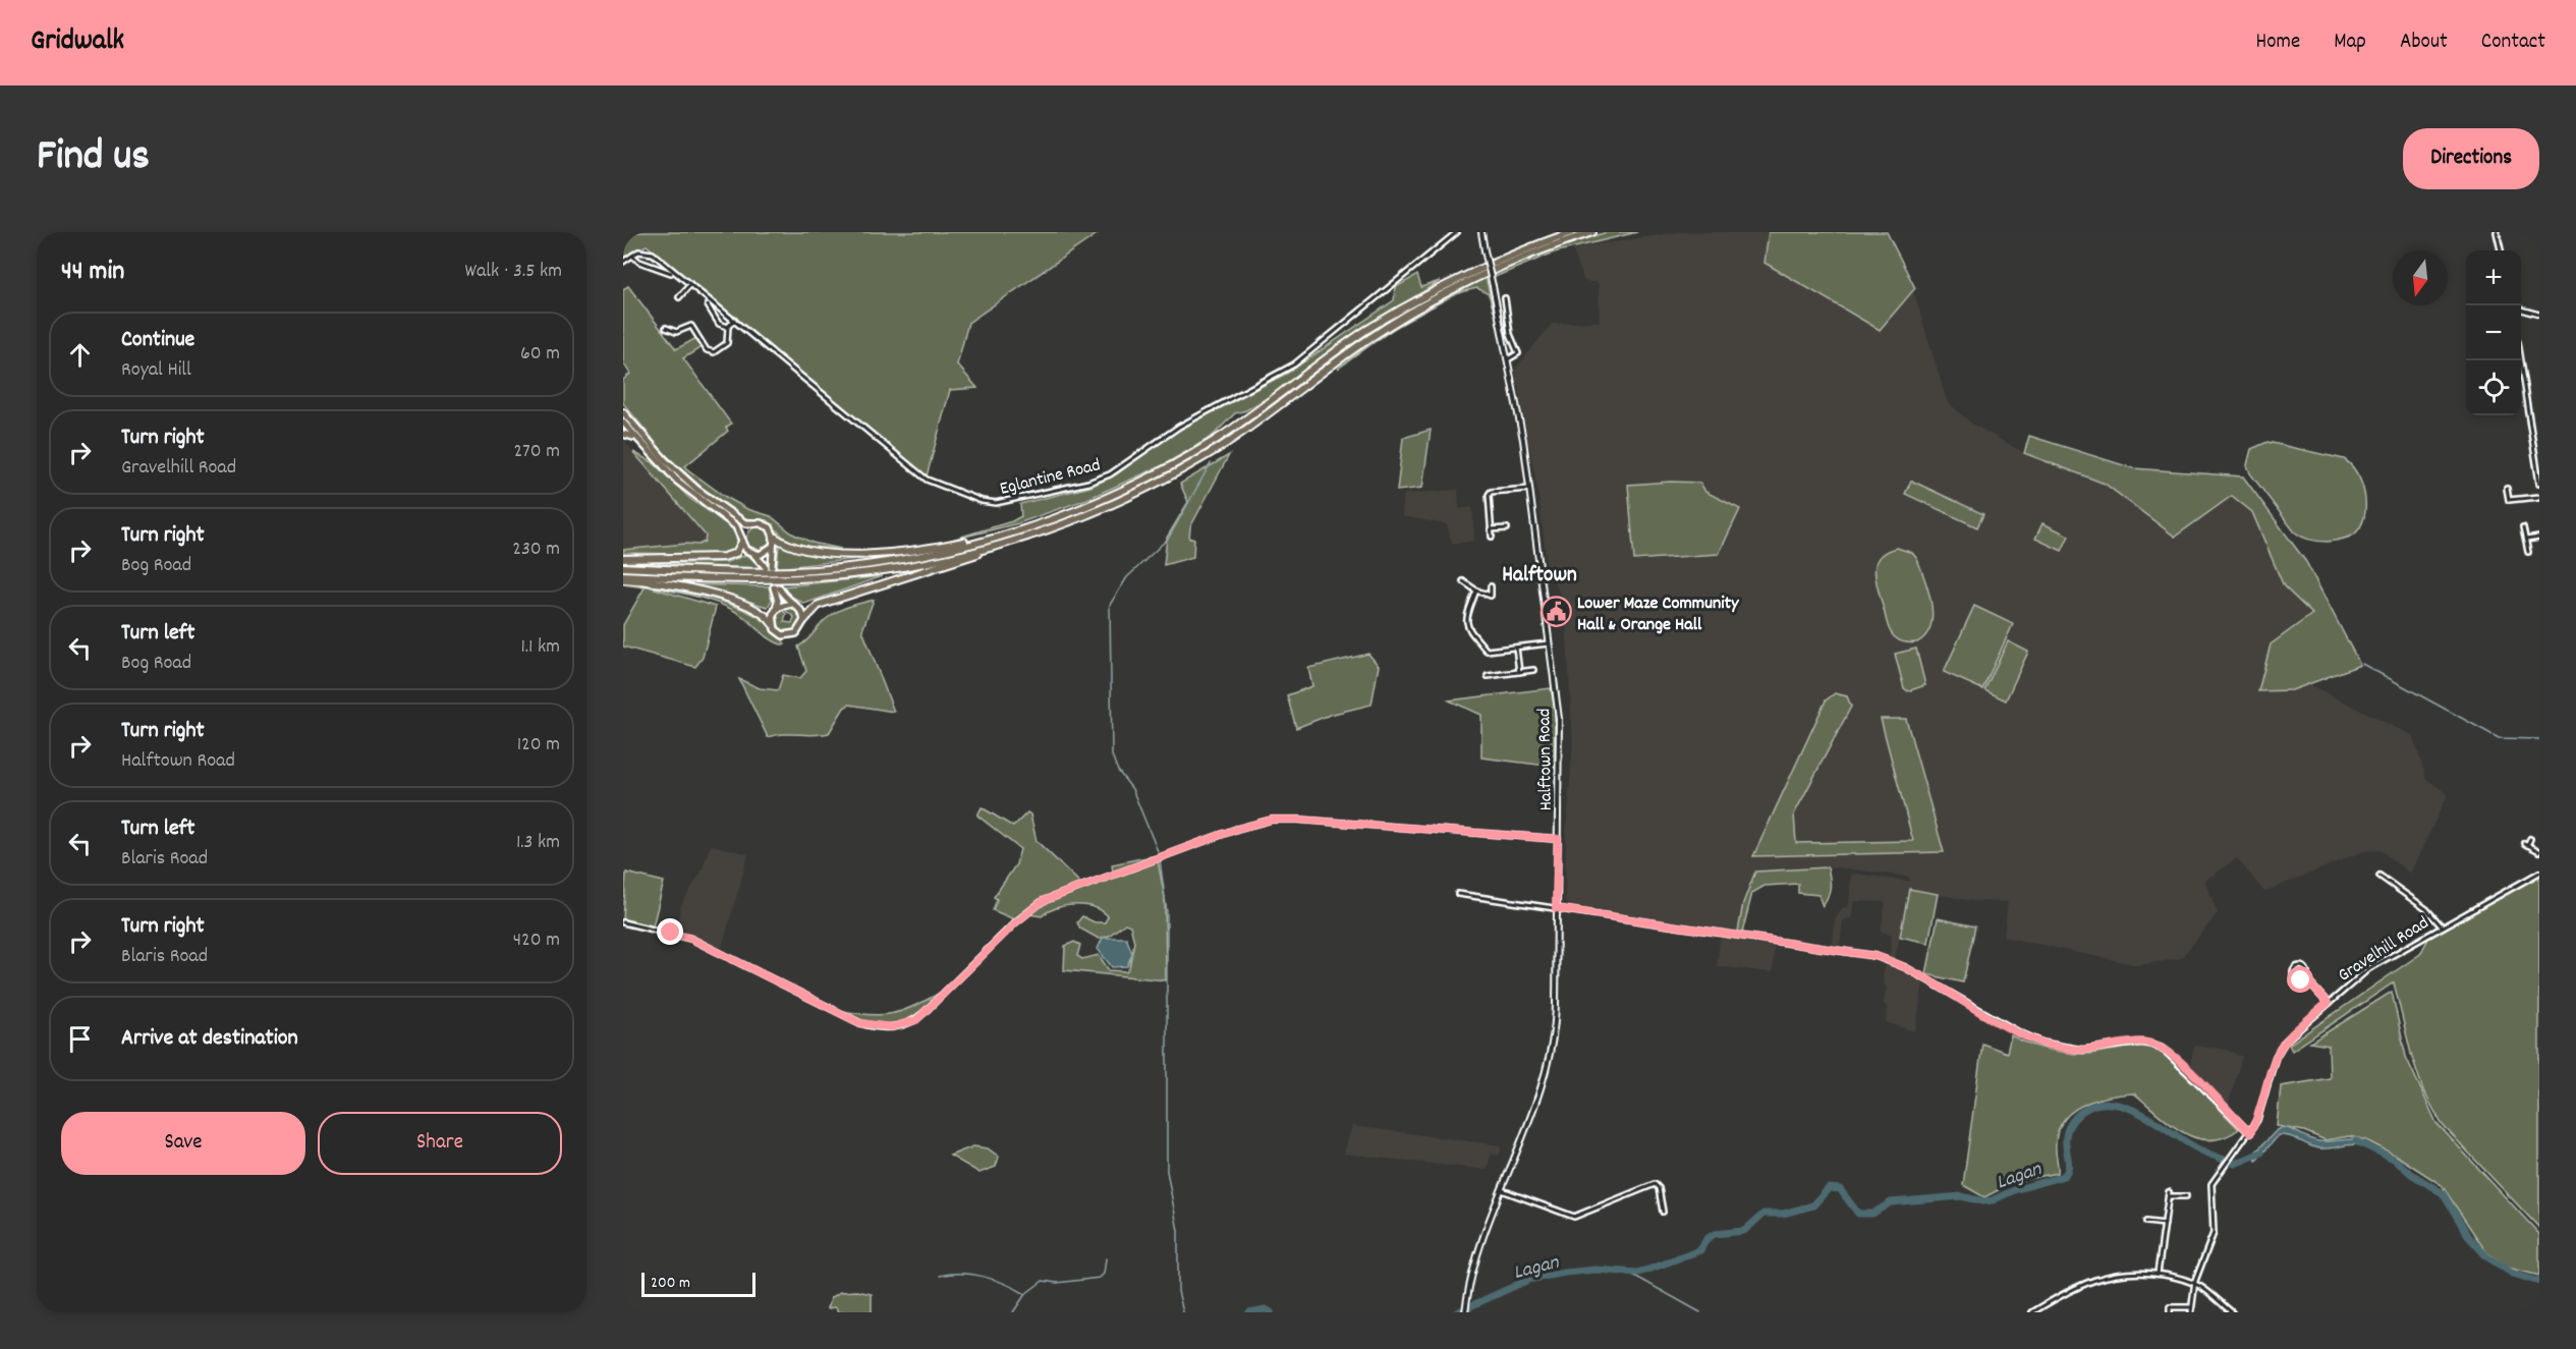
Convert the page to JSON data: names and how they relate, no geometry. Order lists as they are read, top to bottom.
{
  "streets": {
    "street": ["Eglantine Road", "Halftown Road", "Gravelhill Road"]
  },
  "districts": ["Halftown"],
  "water": ["Lagan"],
  "places": {
    "public building": ["Lower Maze Community Hall & Orange Hall"]
  },
  "scale_bar": "200 m",
  "north": "bottom",
  "page": {
    "header": "Gridwalk",
    "nav": [
      "Home",
      "Map",
      "About",
      "Contact"
    ],
    "title": "Find us",
    "buttons": [
      "Directions",
      ["Save", "Share"]
    ],
    "heading": ["44 min", "Walk · 3.5 km"],
    "map_buttons": ["+", "−"],
    "list": [
      ["Continue", "Royal Hill", "60 m"],
      ["Turn right", "Gravelhill Road", "270 m"],
      ["Turn right", "Bog Road", "230 m"],
      ["Turn left", "Bog Road", "1.1 km"],
      ["Turn right", "Halftown Road", "120 m"],
      ["Turn left", "Blaris Road", "1.3 km"],
      ["Turn right", "Blaris Road", "420 m"],
      "Arrive at destination"
    ],
    "scale": "200 m"
  }
}
